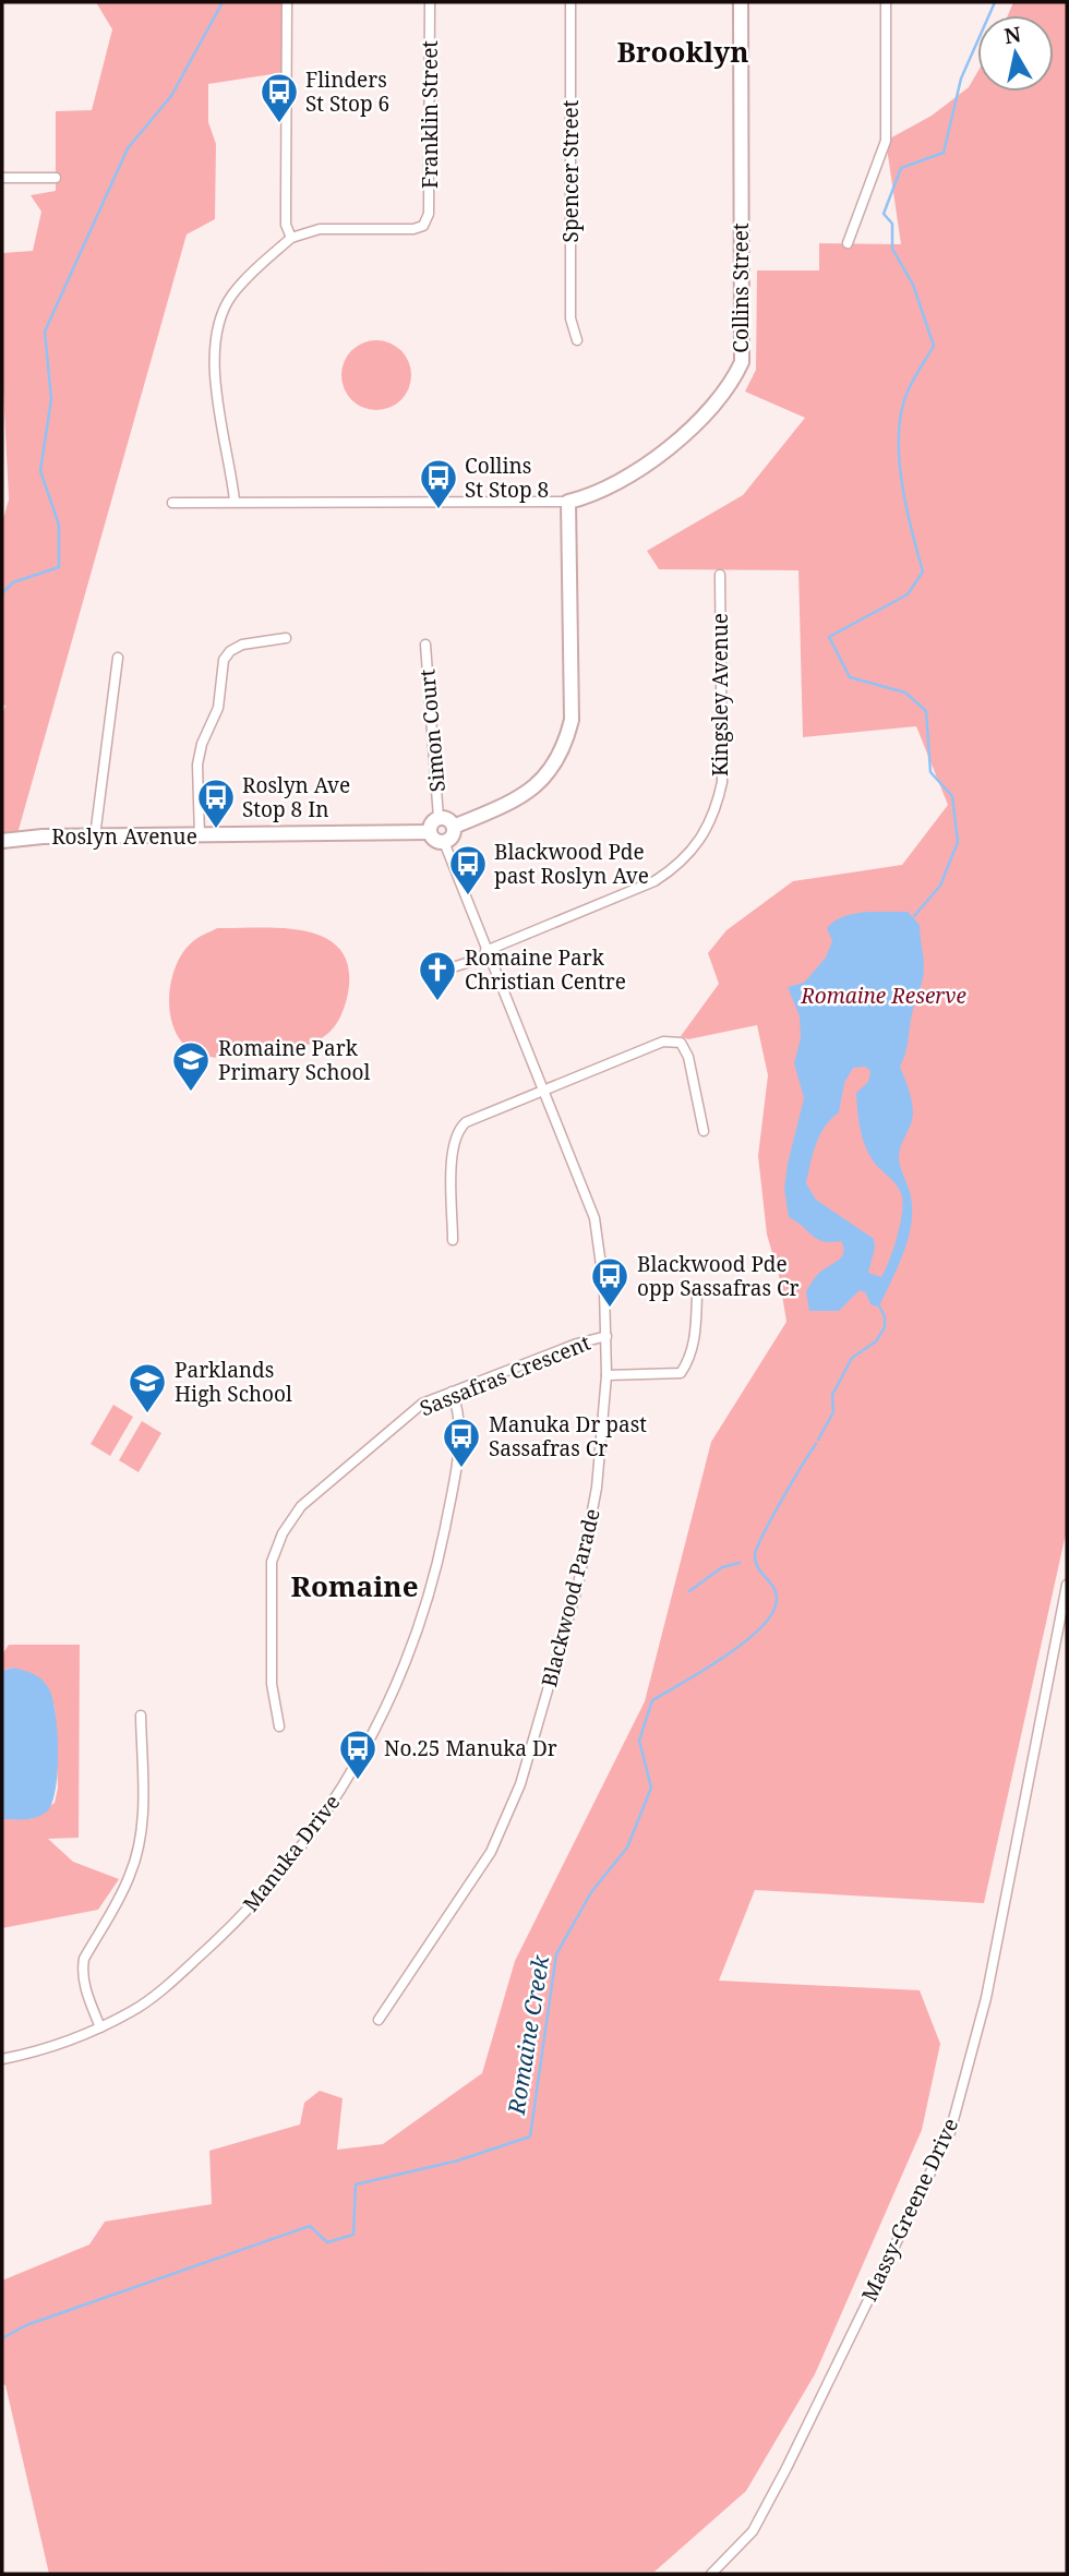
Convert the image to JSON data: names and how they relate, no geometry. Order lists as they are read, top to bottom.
{
  "streets": {
    "street": [
      "Franklin Street",
      "Spencer Street",
      "Collins Street",
      "Kingsley Avenue",
      "Simon Court",
      "Roslyn Avenue",
      "Sassafras Crescent",
      "Blackwood Parade",
      "Manuka Drive",
      "Massy-Greene Drive"
    ]
  },
  "crossings": [
    ["Kingsley Avenue", "Blackwood Parade"],
    ["Simon Court", "Roslyn Avenue"],
    ["Simon Court", "Blackwood Parade"],
    ["Roslyn Avenue", "Blackwood Parade"],
    ["Sassafras Crescent", "Blackwood Parade"],
    ["Sassafras Crescent", "Manuka Drive"]
  ],
  "districts": ["Brooklyn", "Romaine"],
  "water": ["Romaine Creek"],
  "parks": ["Romaine Reserve"],
  "places": {
    "bus stop": [
      "Flinders St Stop 6",
      "Collins St Stop 8",
      "Roslyn Ave Stop 8 In",
      "Blackwood Pde past Roslyn Ave",
      "Blackwood Pde opp Sassafras Cr",
      "Manuka Dr past Sassafras Cr",
      "No.25 Manuka Dr"
    ],
    "church": ["Romaine Park Christian Centre"],
    "school or university": ["Romaine Park Primary School", "Parklands High School"]
  },
  "north": "top"
}
